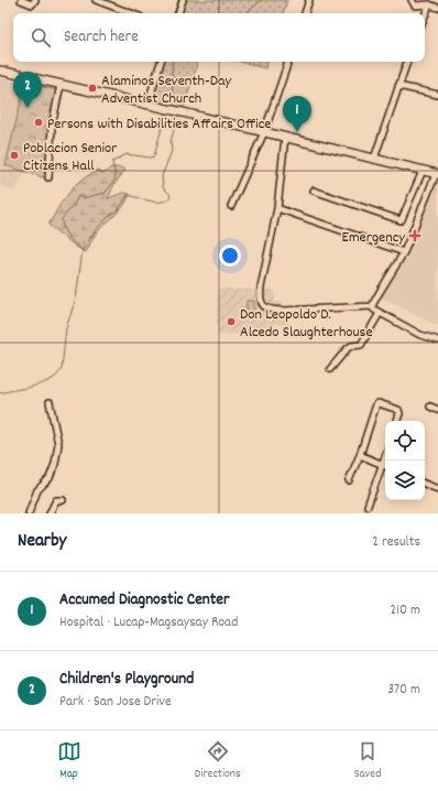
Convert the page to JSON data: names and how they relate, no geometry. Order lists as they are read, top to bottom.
{
  "places": {
    "other": [
      "Alaminos Seventh-Day Adventist Church",
      "Persons with Disabilities Affairs Office",
      "Poblacion Senior Citizens Hall",
      "Don Leopoldo D. Alcedo Slaughterhouse"
    ],
    "health": ["Emergency"]
  },
  "page": {
    "search": "Search here",
    "pins": ["2", "1"],
    "heading": ["Nearby", "2 results"],
    "list": [
      {
        "mark": "1",
        "name": "Accumed Diagnostic Center",
        "note": "Hospital · Lucap-Magsaysay Road",
        "value": "210 m"
      },
      {
        "mark": "2",
        "name": "Children's Playground",
        "note": "Park · San Jose Drive",
        "value": "370 m"
      }
    ],
    "nav": ["Map", "Directions", "Saved"]
  }
}
